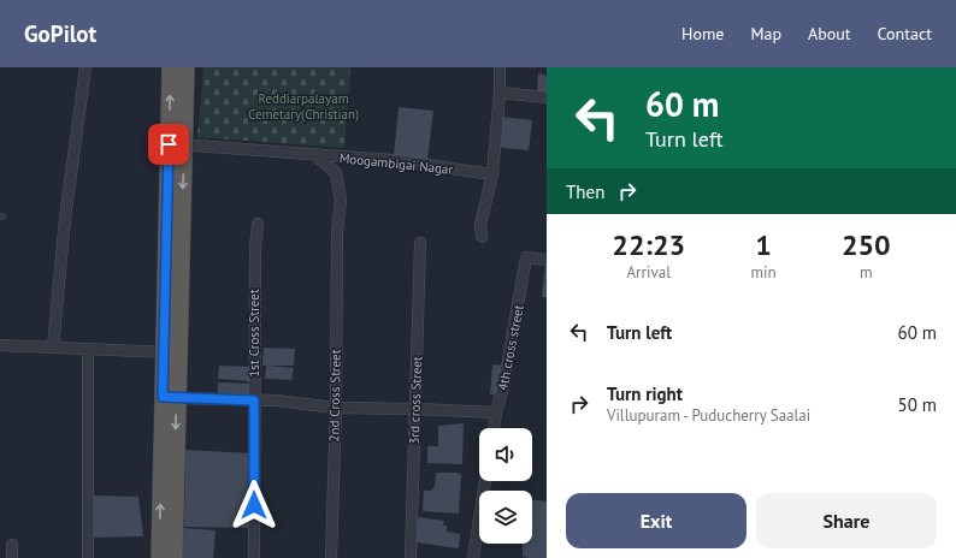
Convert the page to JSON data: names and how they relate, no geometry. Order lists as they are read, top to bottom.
{
  "streets": {
    "street": [
      "Moogambigai Nagar",
      "1st Cross Street",
      "4th cross street",
      "2nd Cross Street",
      "3rd cross Street"
    ]
  },
  "crossings": [
    ["Moogambigai Nagar", "2nd Cross Street"]
  ],
  "parks": ["Reddiarpalayam Cemetary(Christian)"],
  "page": {
    "header": "GoPilot",
    "nav": [
      "Home",
      "Map",
      "About",
      "Contact"
    ],
    "turn": ["60 m", "Turn left"],
    "then": "Then",
    "eta": [
      "22:23",
      "Arrival",
      "1",
      "min",
      "250",
      "m"
    ],
    "list": [
      {
        "name": "Turn left",
        "value": "60 m"
      },
      {
        "name": "Turn right",
        "note": "Villupuram - Puducherry Saalai",
        "value": "50 m"
      }
    ],
    "buttons": ["Exit", "Share"]
  }
}
